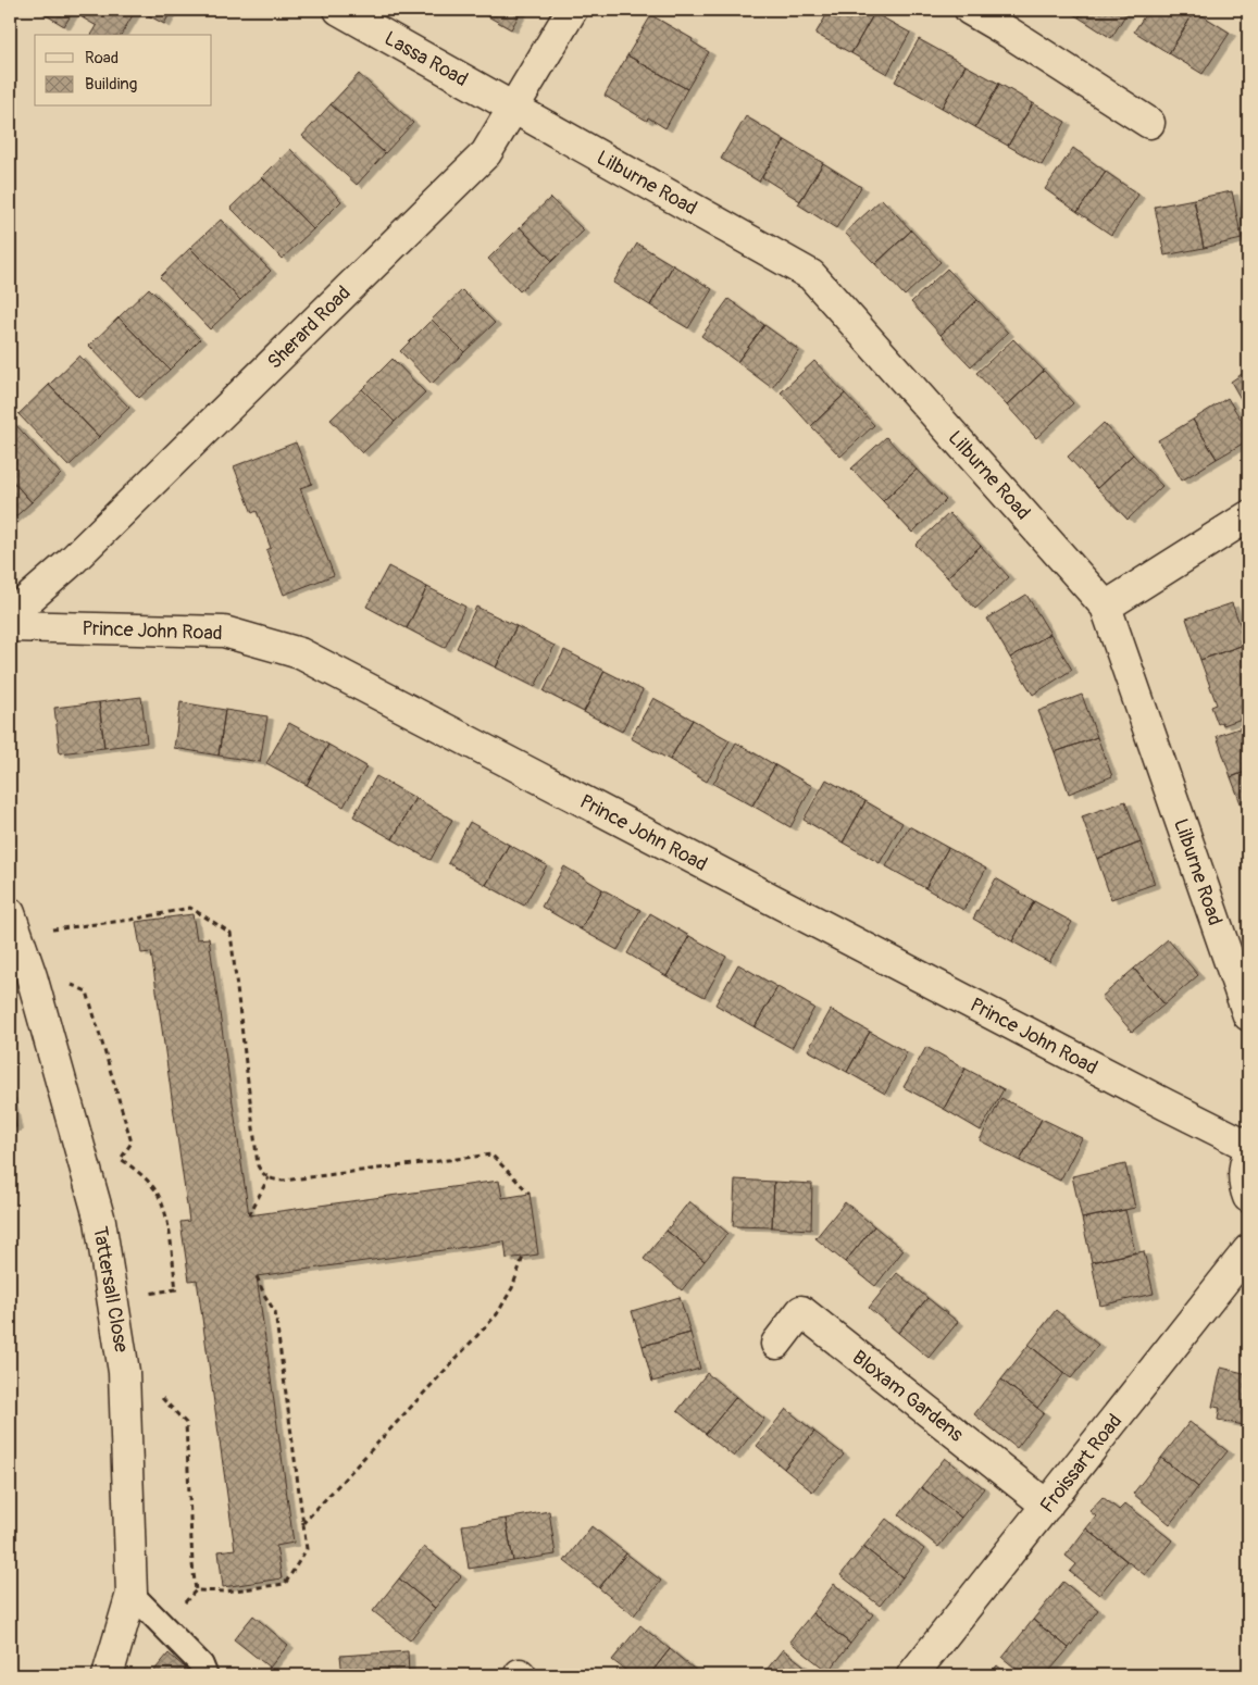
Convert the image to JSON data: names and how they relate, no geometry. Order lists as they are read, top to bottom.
{
  "streets": {
    "street": [
      "Lassa Road",
      "Lilburne Road",
      "Sherard Road",
      "Prince John Road",
      "Tattersall Close",
      "Bloxam Gardens",
      "Froissart Road"
    ]
  },
  "crossings": [
    ["Lassa Road", "Lilburne Road"],
    ["Lassa Road", "Sherard Road"],
    ["Lilburne Road", "Sherard Road"],
    ["Bloxam Gardens", "Froissart Road"]
  ],
  "legend": ["Road", "Building"]
}
